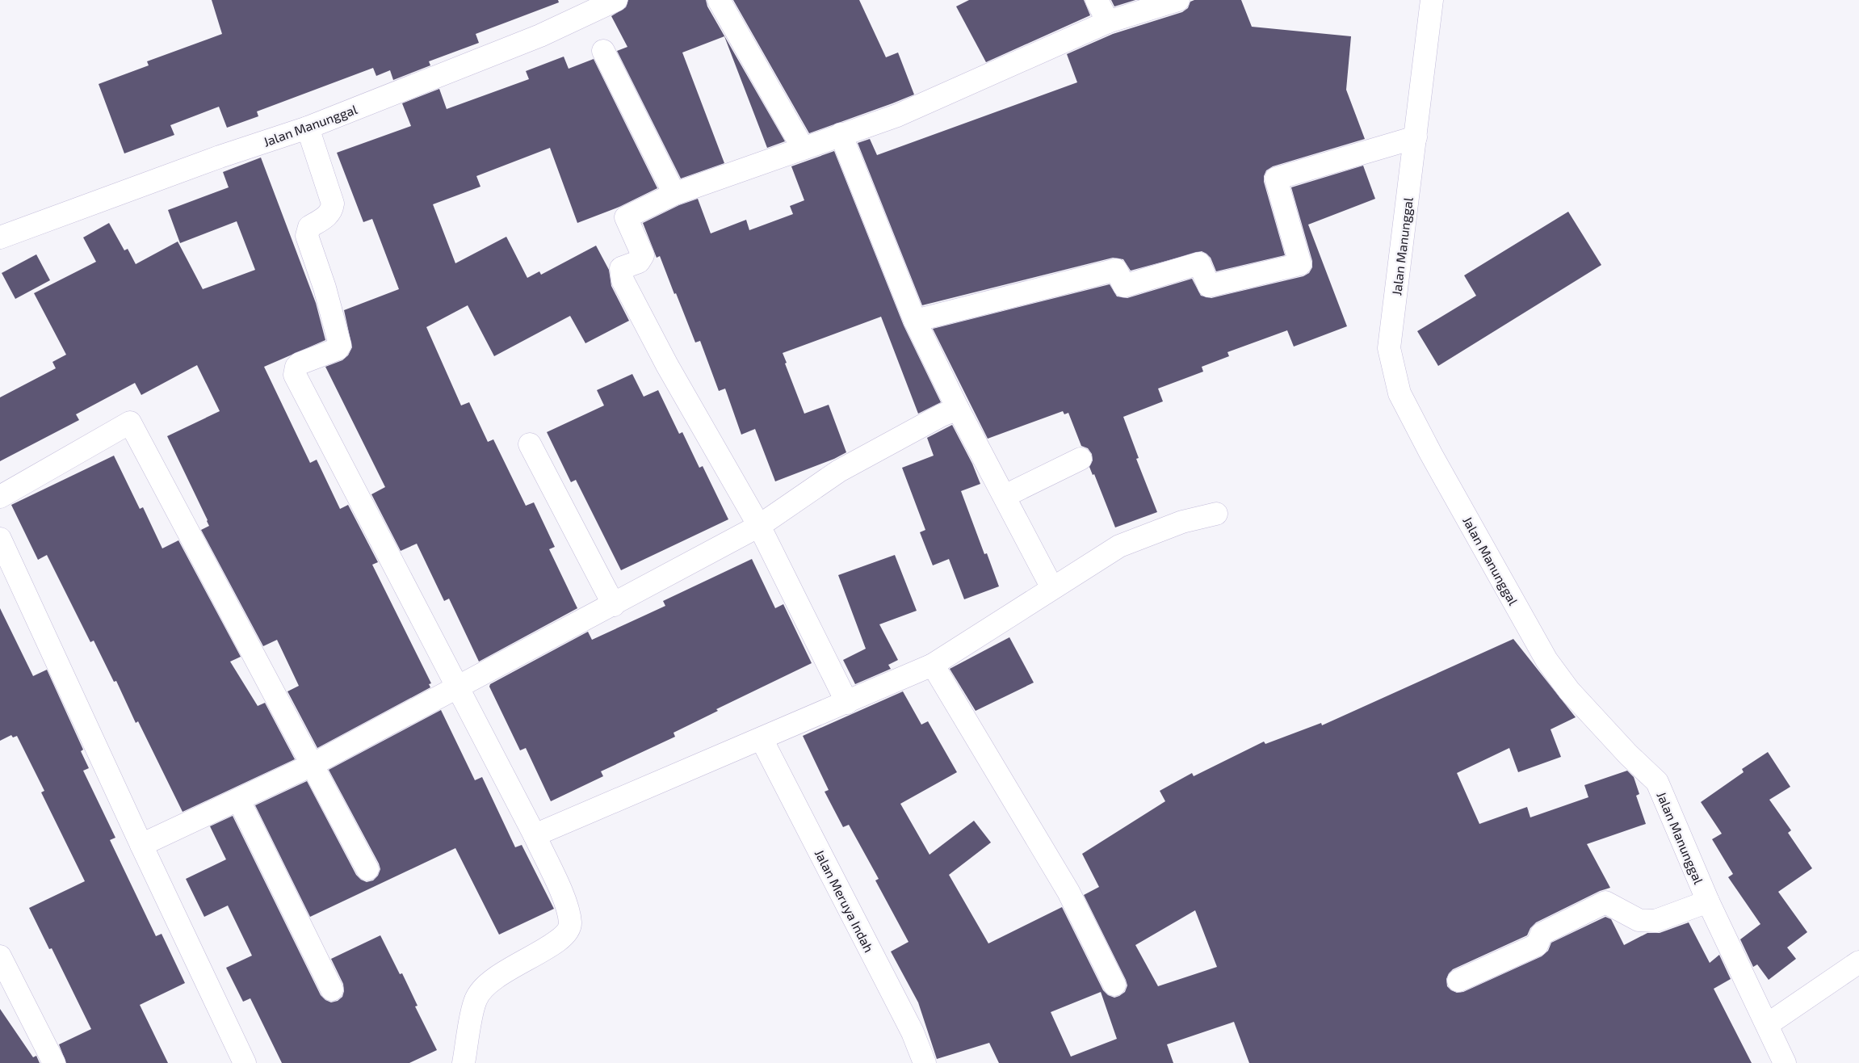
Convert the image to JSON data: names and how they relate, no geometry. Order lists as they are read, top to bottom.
{
  "streets": {
    "street": ["Jalan Manunggal", "Jalan Meruya Indah"]
  }
}
